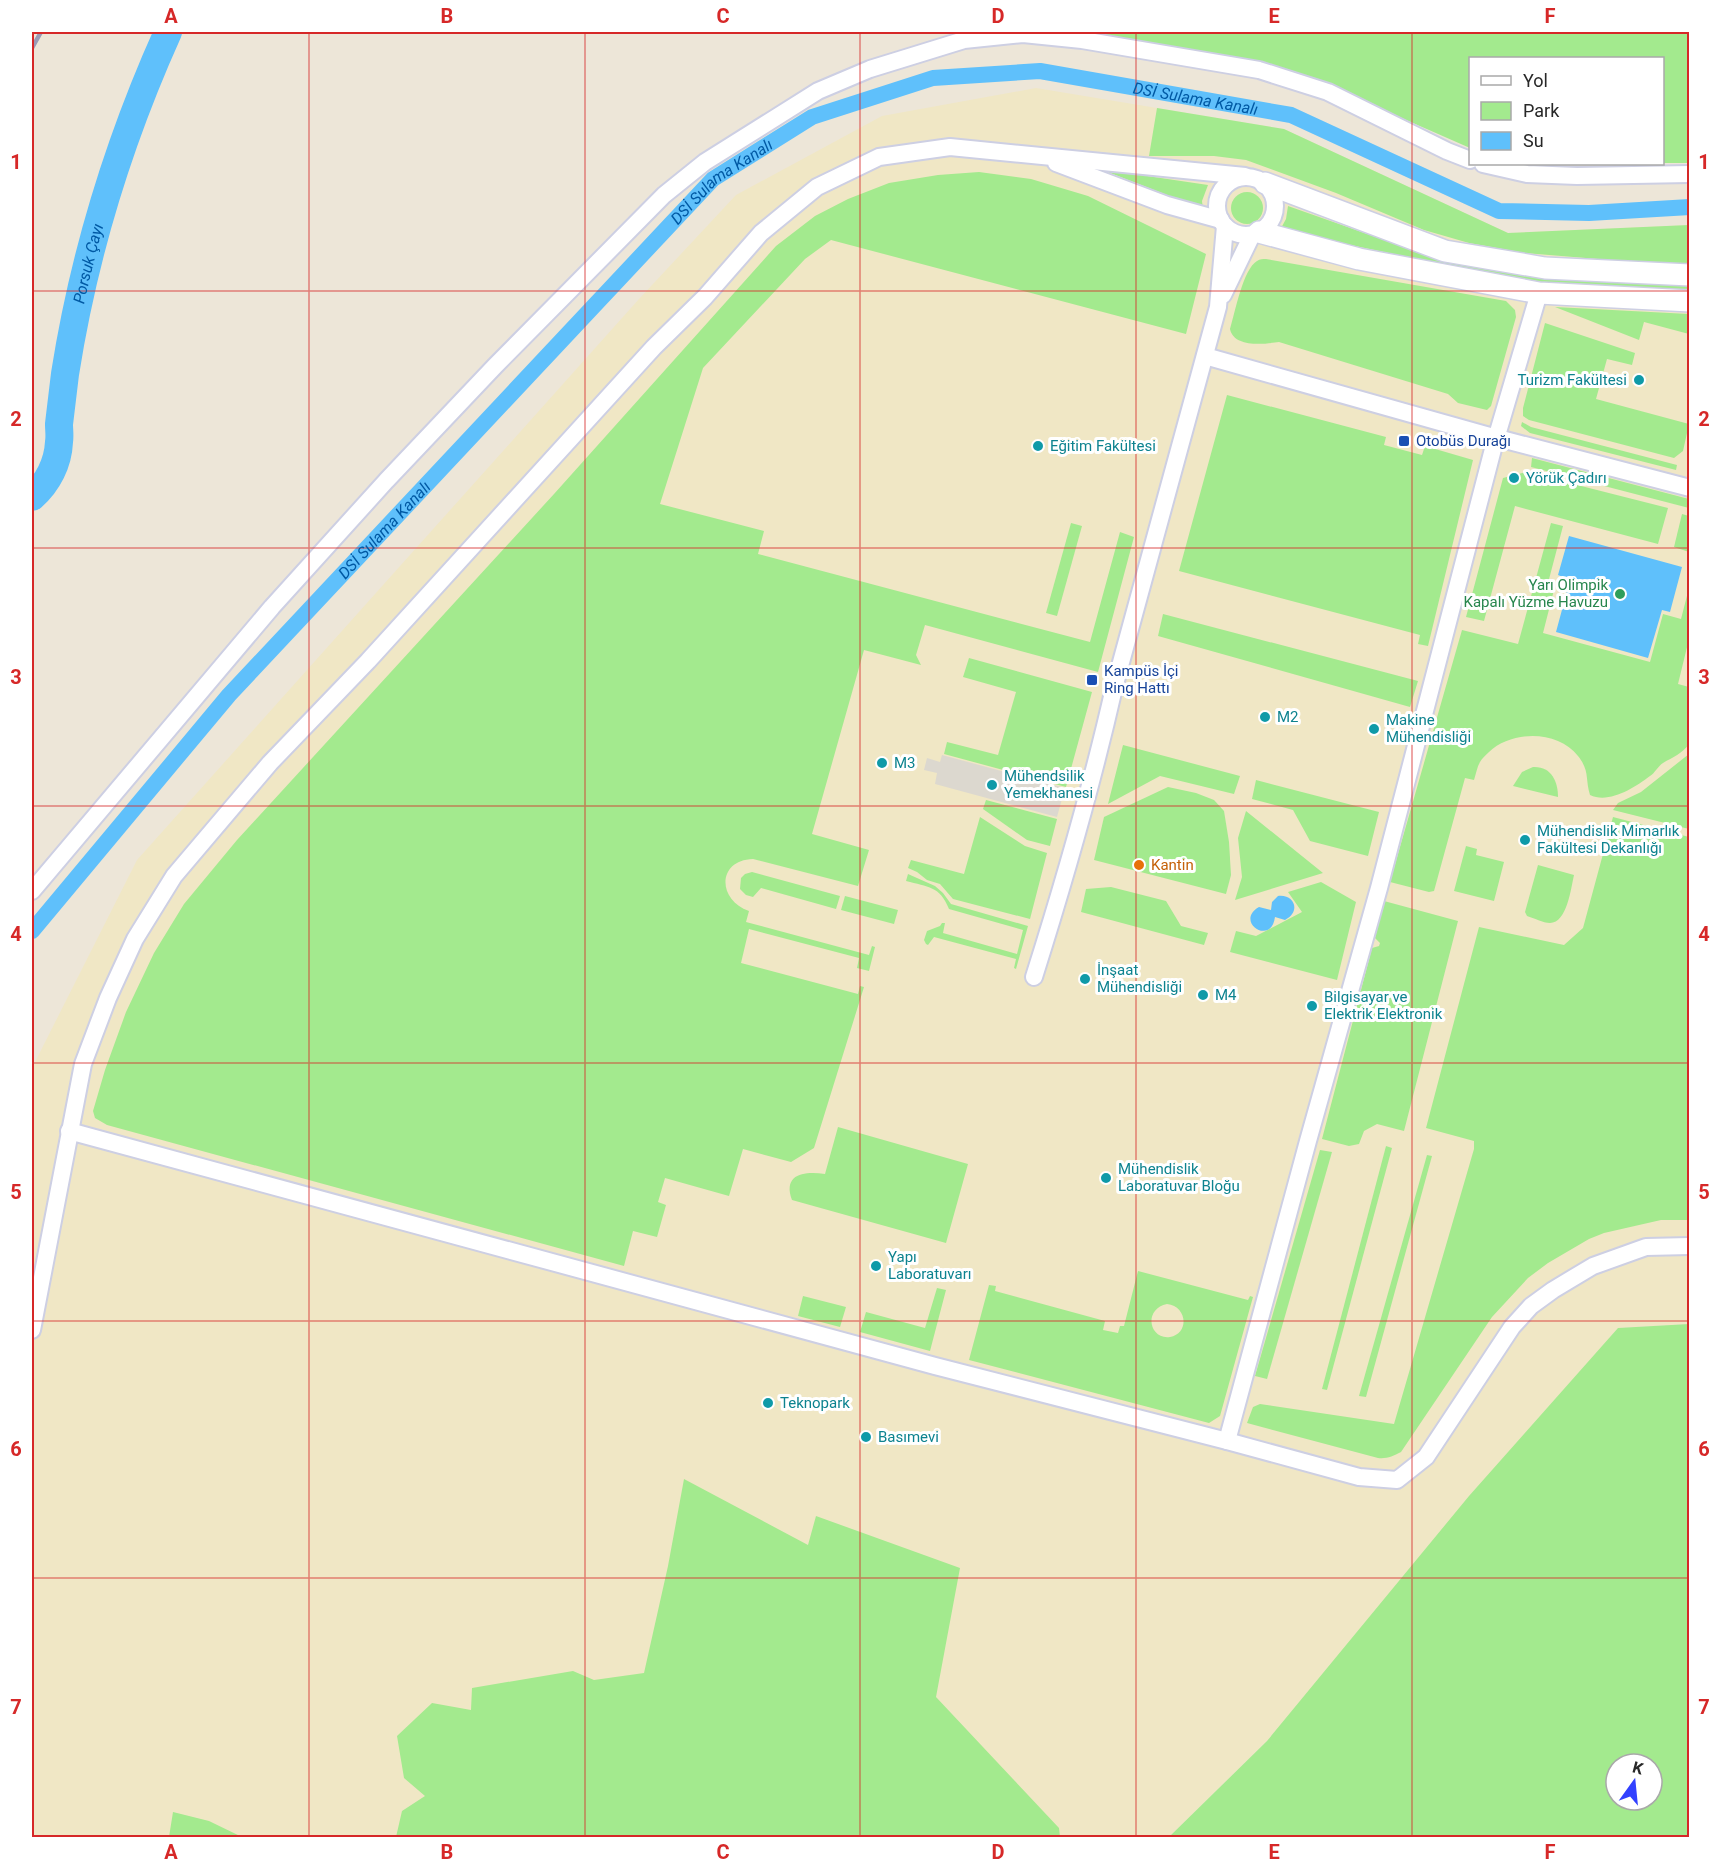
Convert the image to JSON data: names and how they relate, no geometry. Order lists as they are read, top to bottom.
{
  "water": ["DSİ Sulama Kanalı", "Porsuk Çayı"],
  "places": {
    "other": [
      "Turizm Fakültesi",
      "Eğitim Fakültesi",
      "Yörük Çadırı",
      "Yarı Olimpik Kapalı Yüzme Havuzu",
      "M2",
      "Makine Mühendisliği",
      "M3",
      "Mühendsilik Yemekhanesi",
      "Mühendislik Mimarlık Fakültesi Dekanlığı",
      "Kantin",
      "İnşaat Mühendisliği",
      "M4",
      "Bilgisayar ve Elektrik Elektronik",
      "Mühendislik Laboratuvar Bloğu",
      "Yapı Laboratuvarı",
      "Teknopark",
      "Basımevi"
    ],
    "transit": ["Otobüs Durağı", "Kampüs İçi Ring Hattı"]
  },
  "legend": ["Yol", "Park", "Su"],
  "north": "top",
  "grid": {
    "columns": [
      "A",
      "B",
      "C",
      "D",
      "E",
      "F"
    ],
    "rows": [
      "1",
      "2",
      "3",
      "4",
      "5",
      "6",
      "7"
    ]
  }
}
